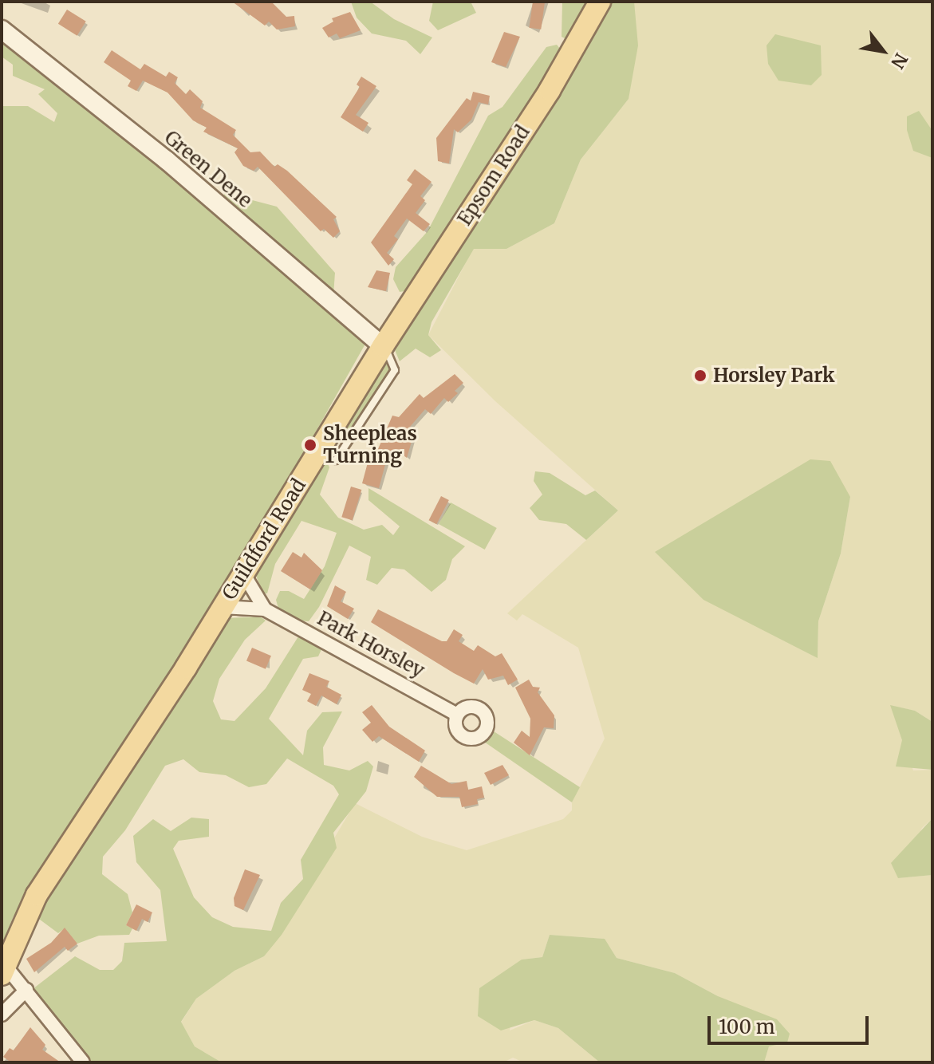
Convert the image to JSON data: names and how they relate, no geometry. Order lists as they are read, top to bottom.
{
  "streets": {
    "main road": ["Epsom Road", "Guildford Road"],
    "street": ["Green Dene", "Park Horsley"]
  },
  "crossings": [
    ["Green Dene", "Epsom Road"],
    ["Green Dene", "Guildford Road"],
    ["Epsom Road", "Guildford Road"],
    ["Guildford Road", "Park Horsley"]
  ],
  "places": ["Horsley Park", "Sheepleas Turning"],
  "scale_bar": "100 m",
  "north": "bottom right"
}
